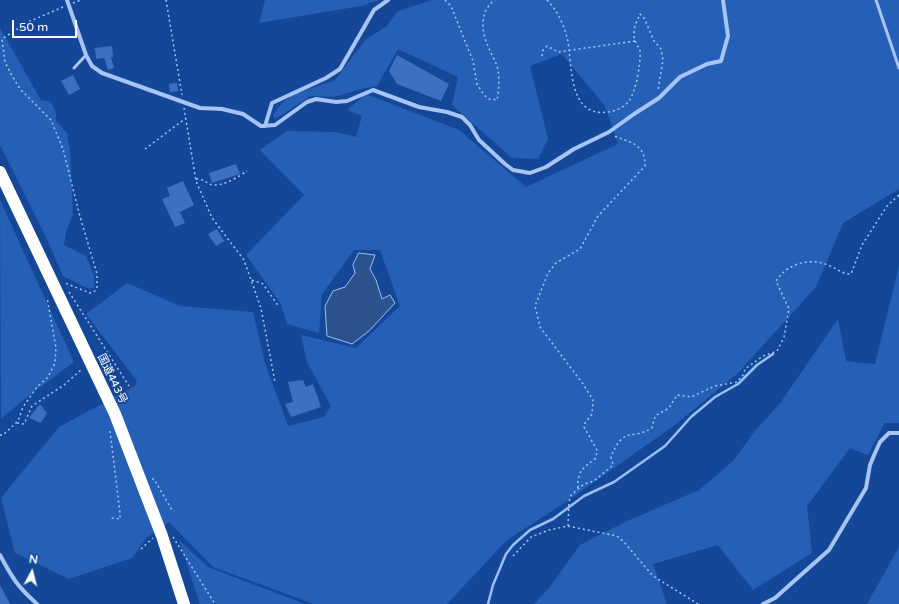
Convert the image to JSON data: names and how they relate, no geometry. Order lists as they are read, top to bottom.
{
  "streets": {
    "highway": ["国道443号"]
  },
  "scale_bar": "50 m",
  "north": "top"
}
